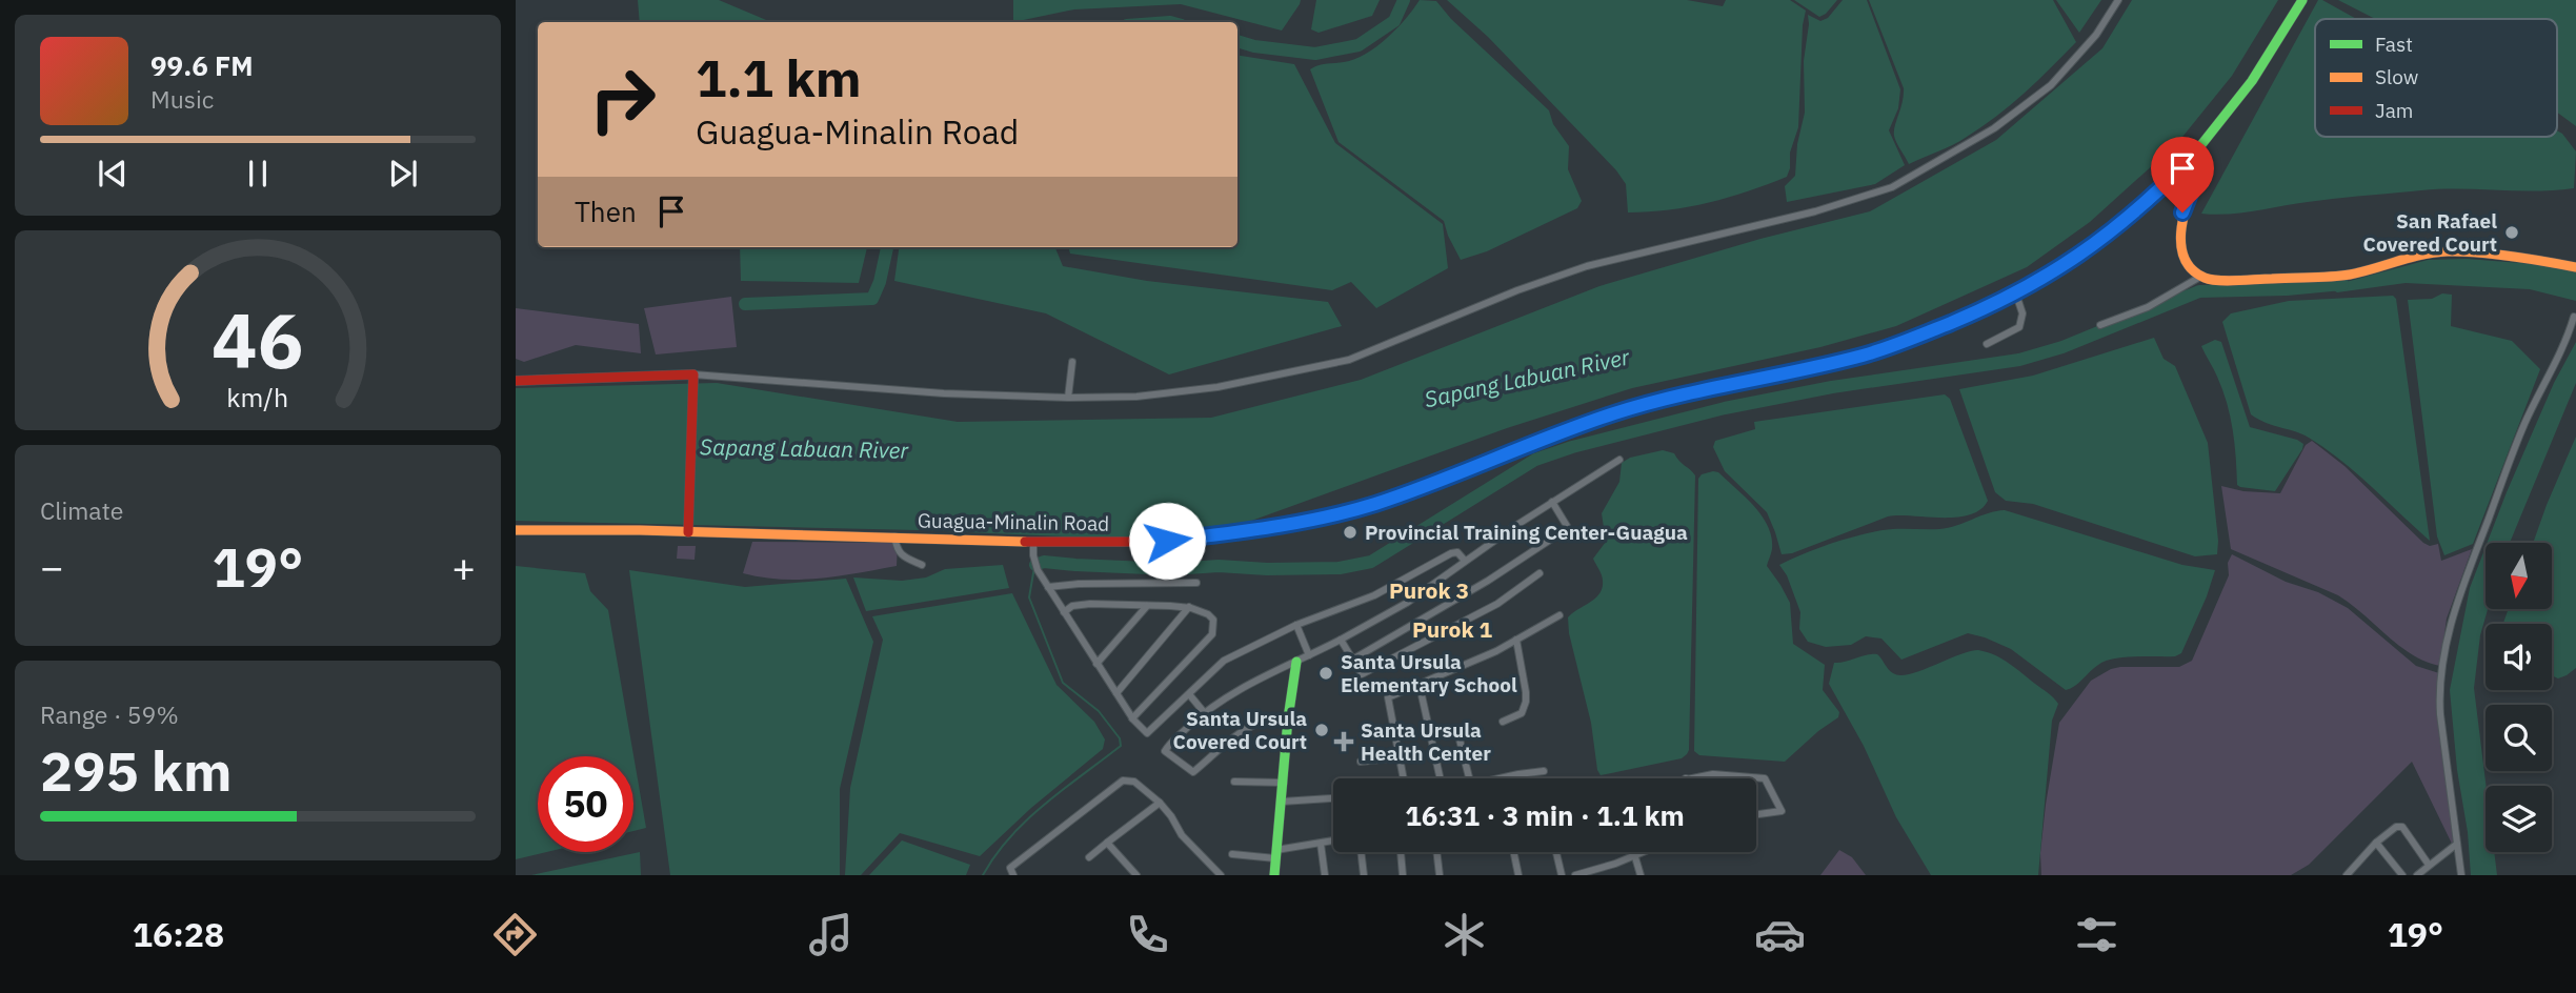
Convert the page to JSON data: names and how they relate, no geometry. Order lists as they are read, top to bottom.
{
  "streets": {
    "main road": ["Guagua-Minalin Road"]
  },
  "districts": ["Purok 3", "Purok 1"],
  "water": ["Sapang Labuan River"],
  "places": {
    "other": [
      "San Rafael Covered Court",
      "Provincial Training Center-Guagua",
      "Santa Ursula Elementary School",
      "Santa Ursula Covered Court"
    ],
    "health": ["Santa Ursula Health Center"]
  },
  "legend": ["Fast", "Slow", "Jam"],
  "north": "bottom",
  "page": {
    "turn": ["1.1 km", "Guagua-Minalin Road"],
    "song": ["99.6 FM", "Music"],
    "then": "Then",
    "tile": [
      "Climate",
      ["Range · 59%", "295 km"]
    ],
    "heat": ["−", "19°", "+"],
    "limit": "50",
    "trip": "16:31 · 3 min · 1.1 km",
    "tabs": ["16:28", "19°"],
    "gauge": ["46", "km/h"]
  }
}
